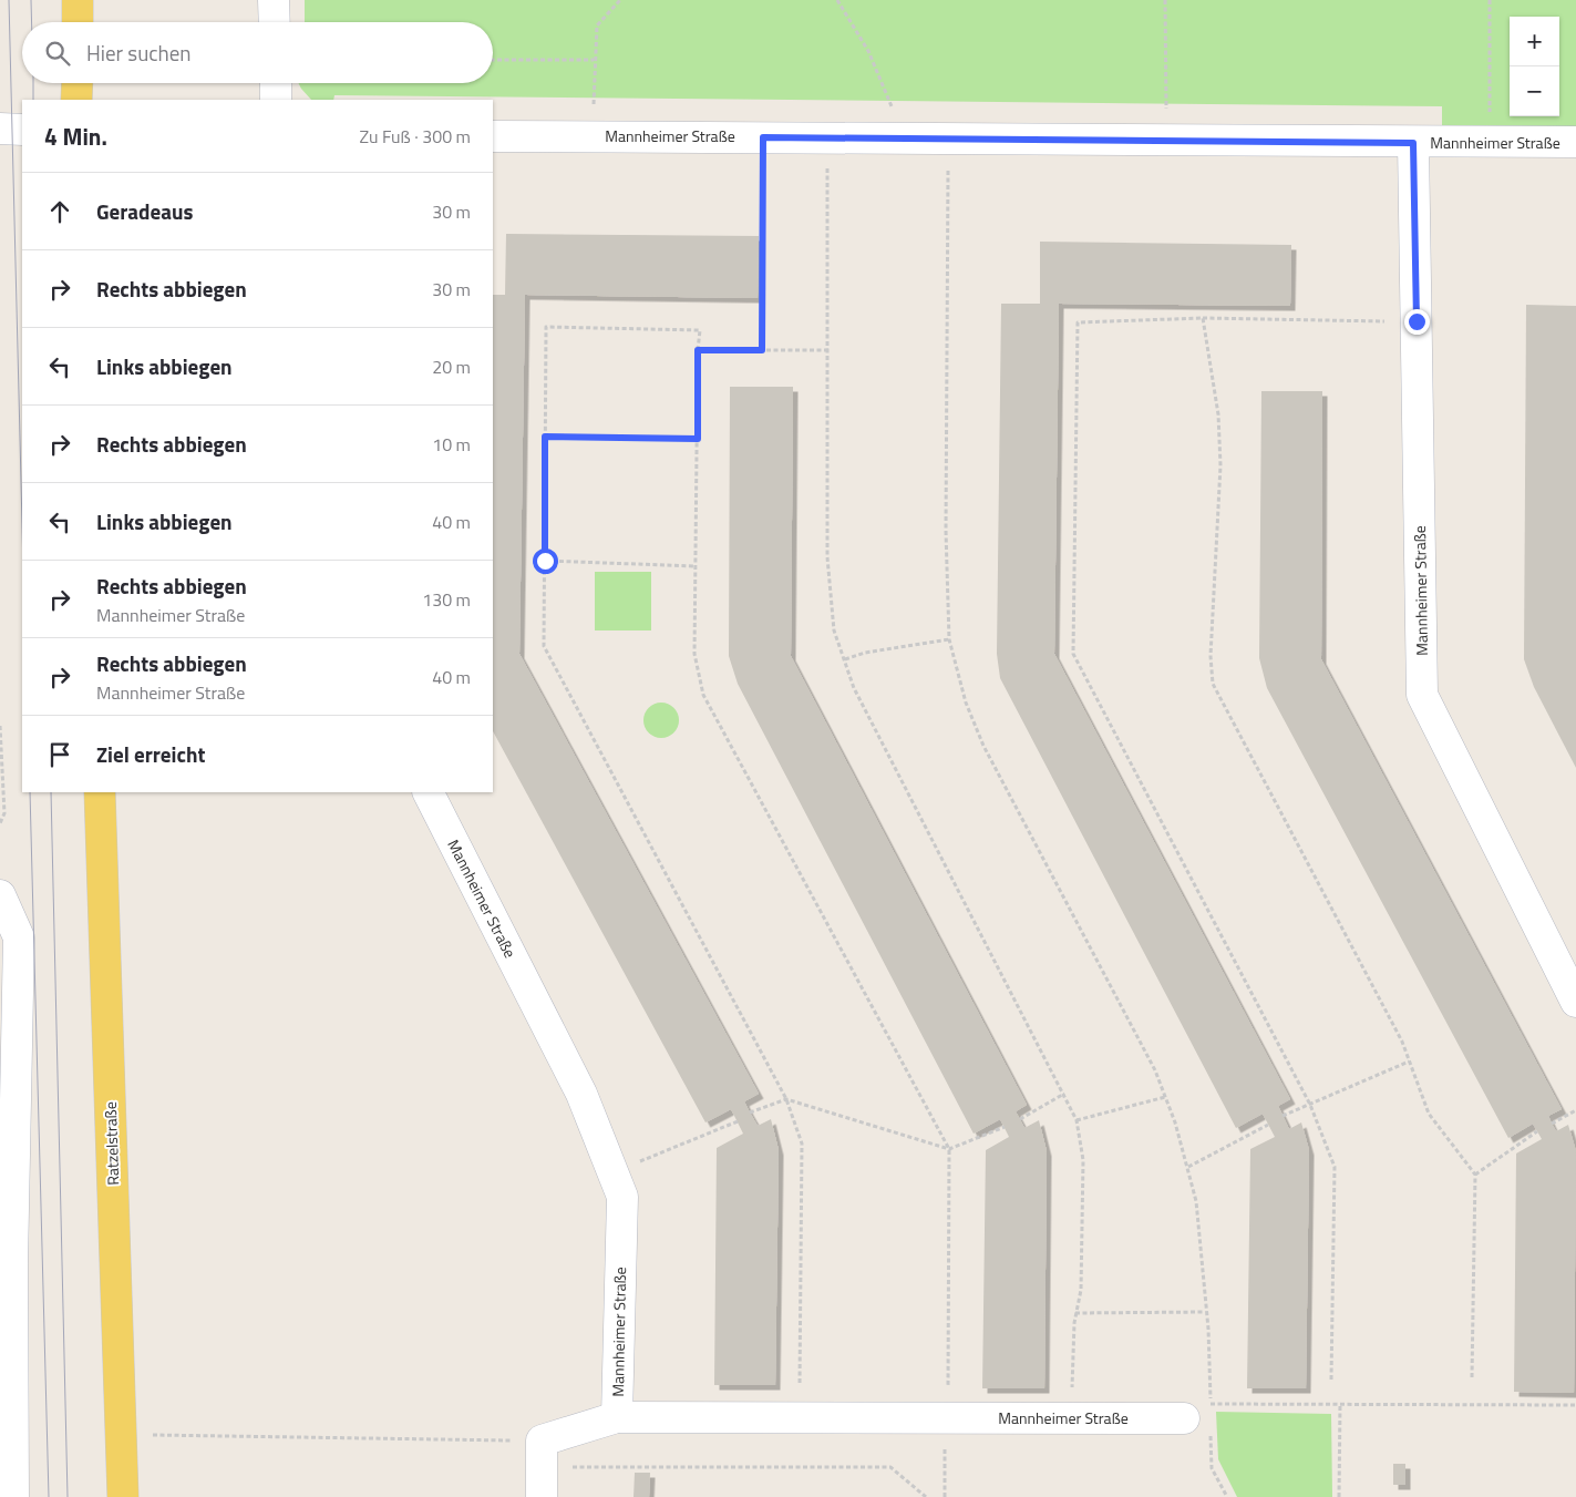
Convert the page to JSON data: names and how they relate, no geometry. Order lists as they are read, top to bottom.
{
  "streets": {
    "main road": ["Ratzelstraße"],
    "street": ["Mannheimer Straße"]
  },
  "page": {
    "map_buttons": ["+", "−"],
    "search": "Hier suchen",
    "heading": ["4 Min.", "Zu Fuß · 300 m"],
    "list": [
      ["Geradeaus", "30 m"],
      ["Rechts abbiegen", "30 m"],
      ["Links abbiegen", "20 m"],
      ["Rechts abbiegen", "10 m"],
      ["Links abbiegen", "40 m"],
      ["Rechts abbiegen", "Mannheimer Straße", "130 m"],
      ["Rechts abbiegen", "Mannheimer Straße", "40 m"],
      "Ziel erreicht"
    ]
  }
}
